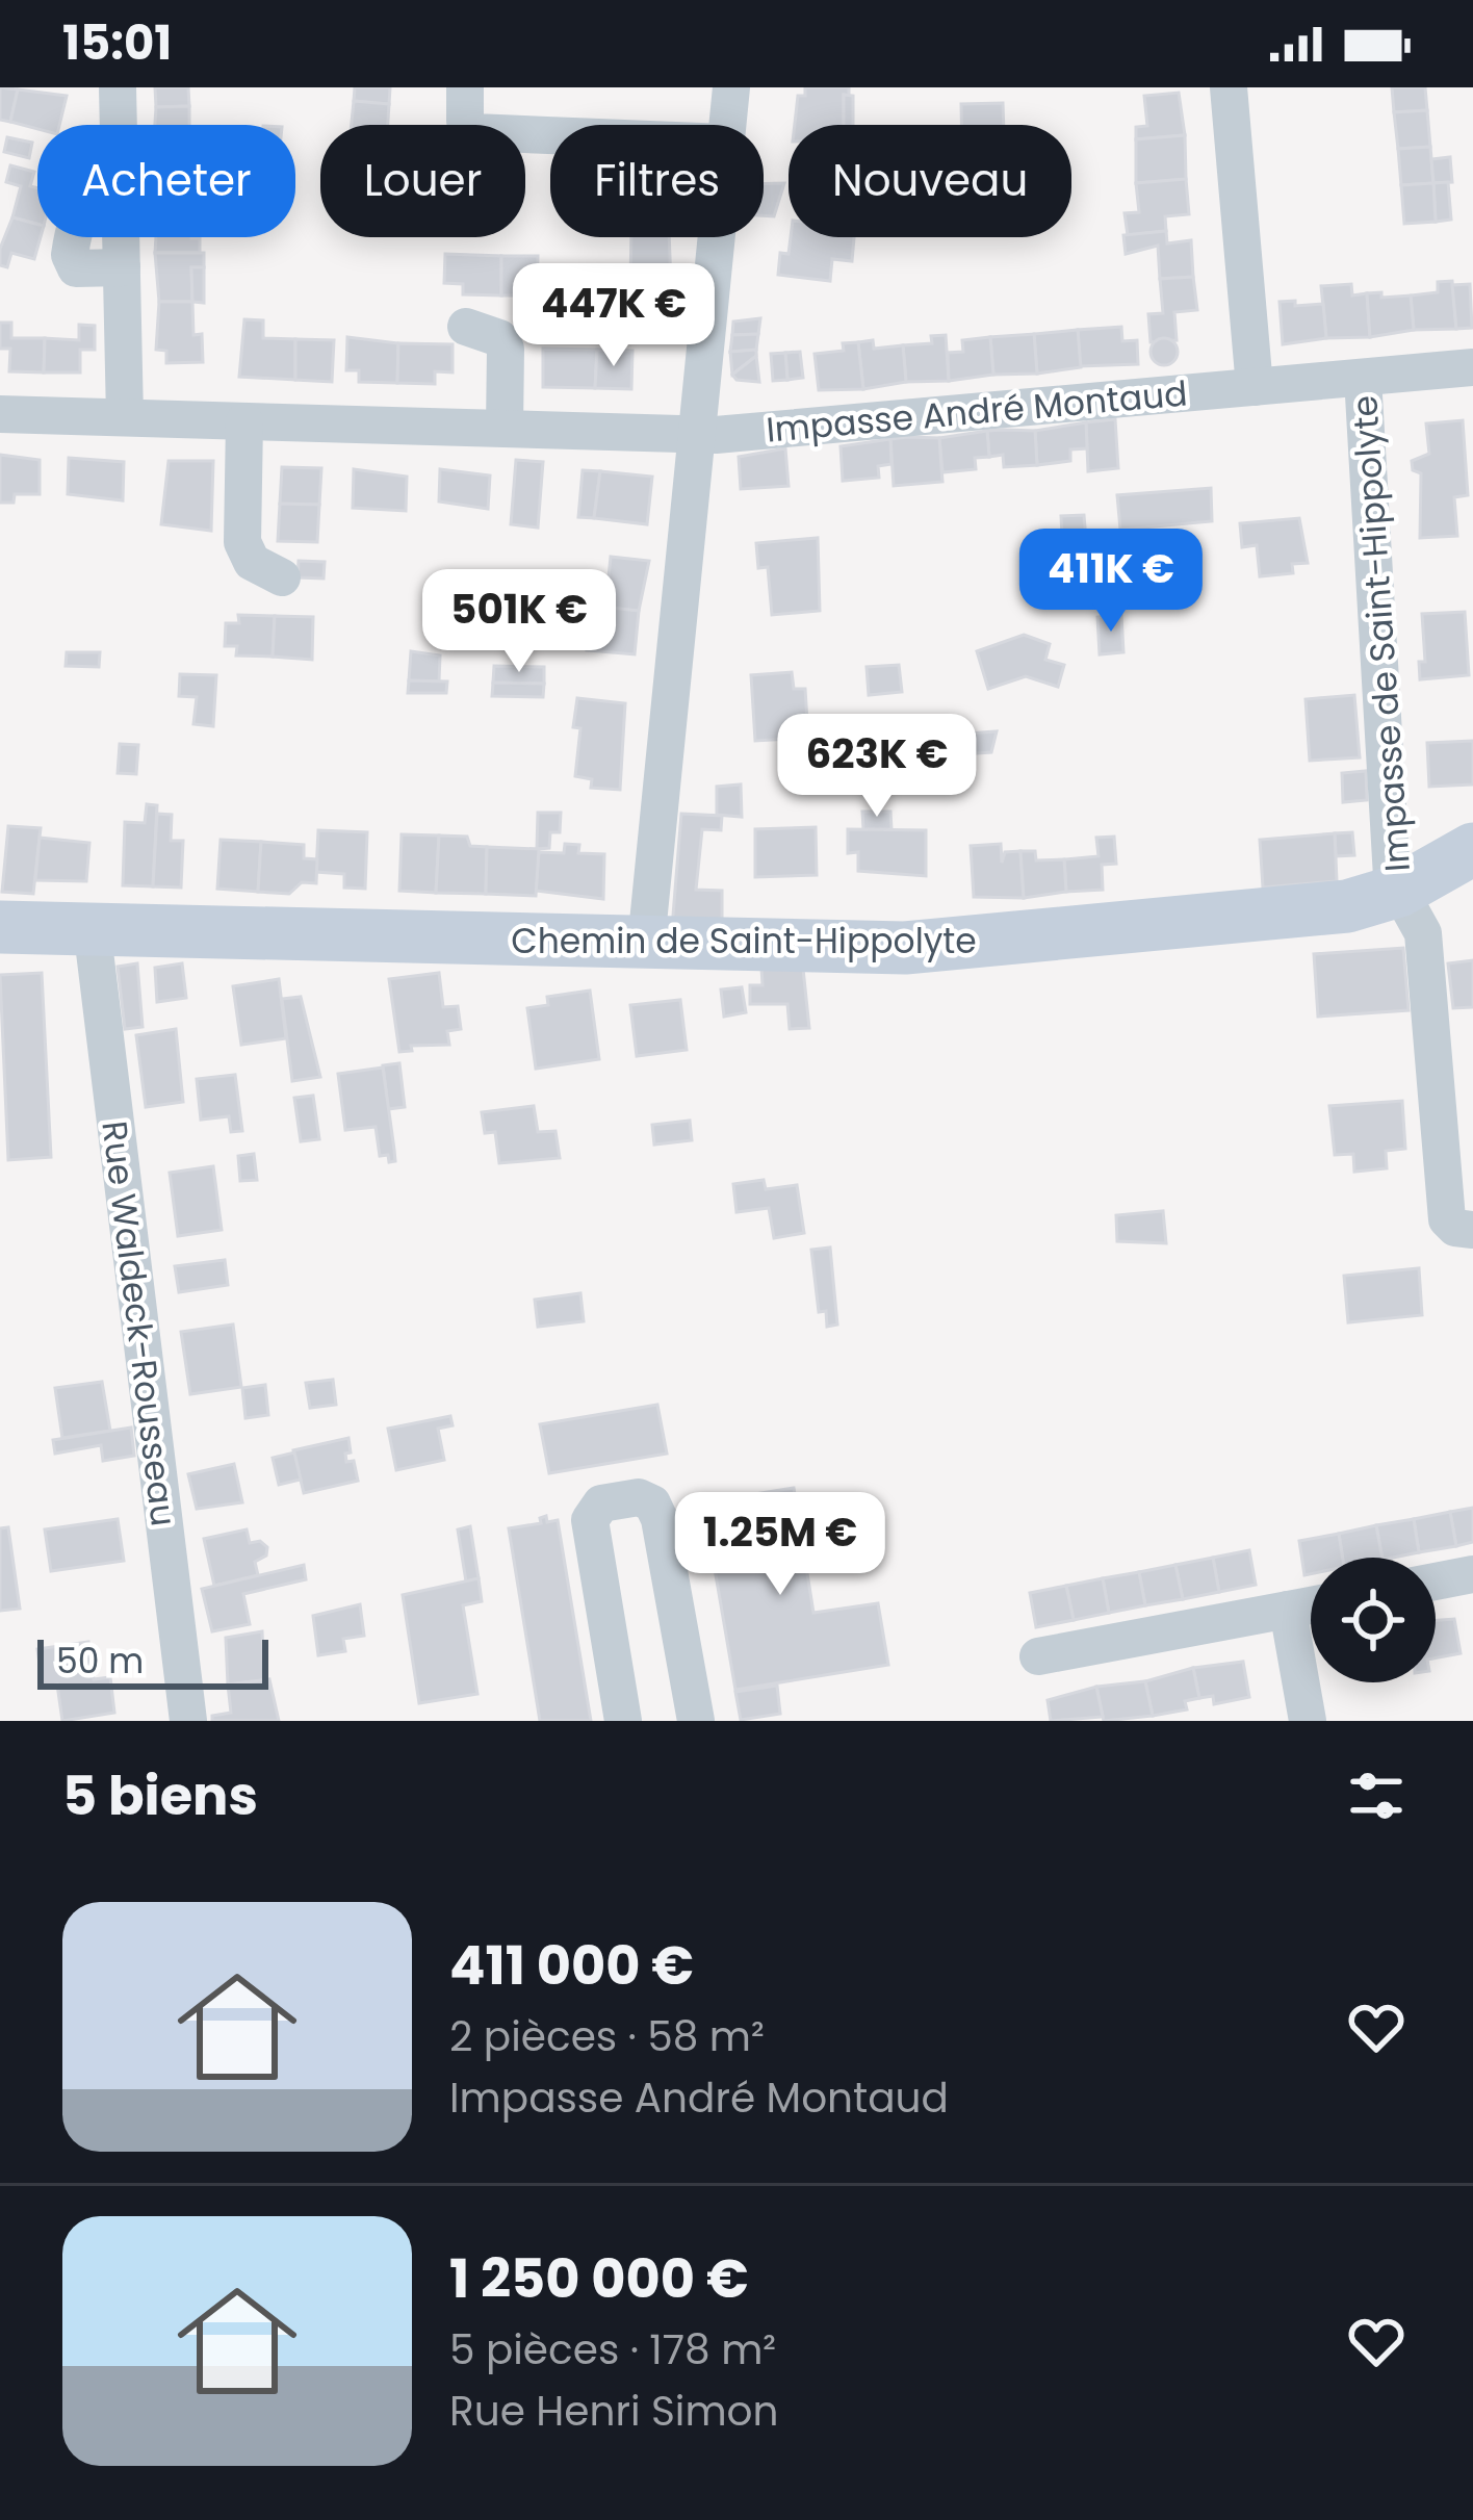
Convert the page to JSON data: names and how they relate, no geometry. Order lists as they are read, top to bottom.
{
  "streets": {
    "street": [
      "Impasse André Montaud",
      "Impasse de Saint-Hippolyte",
      "Chemin de Saint-Hippolyte",
      "Rue Waldeck-Rousseau"
    ]
  },
  "crossings": [
    ["Impasse André Montaud", "Impasse de Saint-Hippolyte"],
    ["Impasse de Saint-Hippolyte", "Chemin de Saint-Hippolyte"],
    ["Chemin de Saint-Hippolyte", "Rue Waldeck-Rousseau"]
  ],
  "scale_bar": "50 m",
  "page": {
    "status": "15:01",
    "chip": [
      "Acheter",
      "Louer",
      "Filtres",
      "Nouveau"
    ],
    "price": [
      "447K €",
      "411K €",
      "501K €",
      "623K €",
      "1.25M €"
    ],
    "scale": "50 m",
    "heading": "5 biens",
    "list": [
      {
        "name": "411 000 €",
        "note": "2 pièces · 58 m² · Impasse André Montaud"
      },
      {
        "name": "1 250 000 €",
        "note": "5 pièces · 178 m² · Rue Henri Simon"
      }
    ]
  }
}
